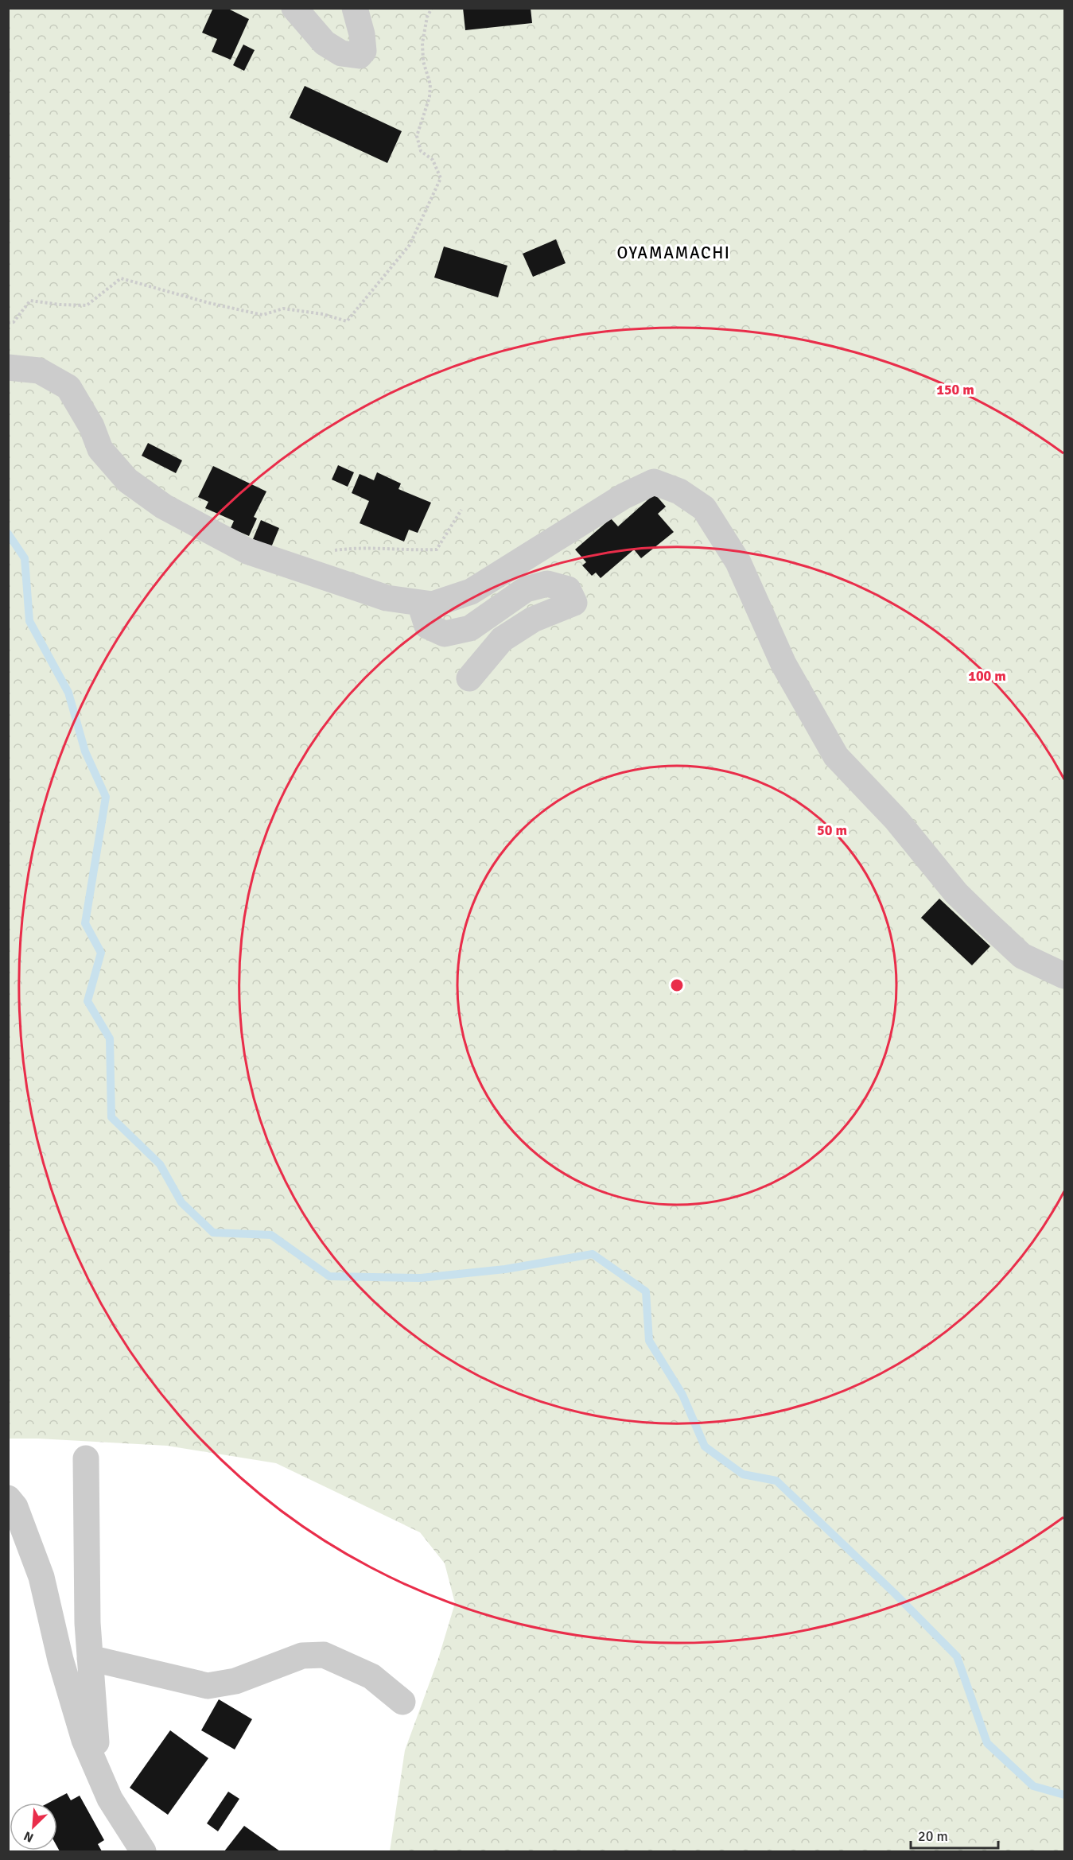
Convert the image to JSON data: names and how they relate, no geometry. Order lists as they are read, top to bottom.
{
  "districts": ["OYAMAMACHI"],
  "scale_bar": "20 m",
  "north": "bottom left",
  "rings": ["150 m", "100 m", "50 m"]
}
